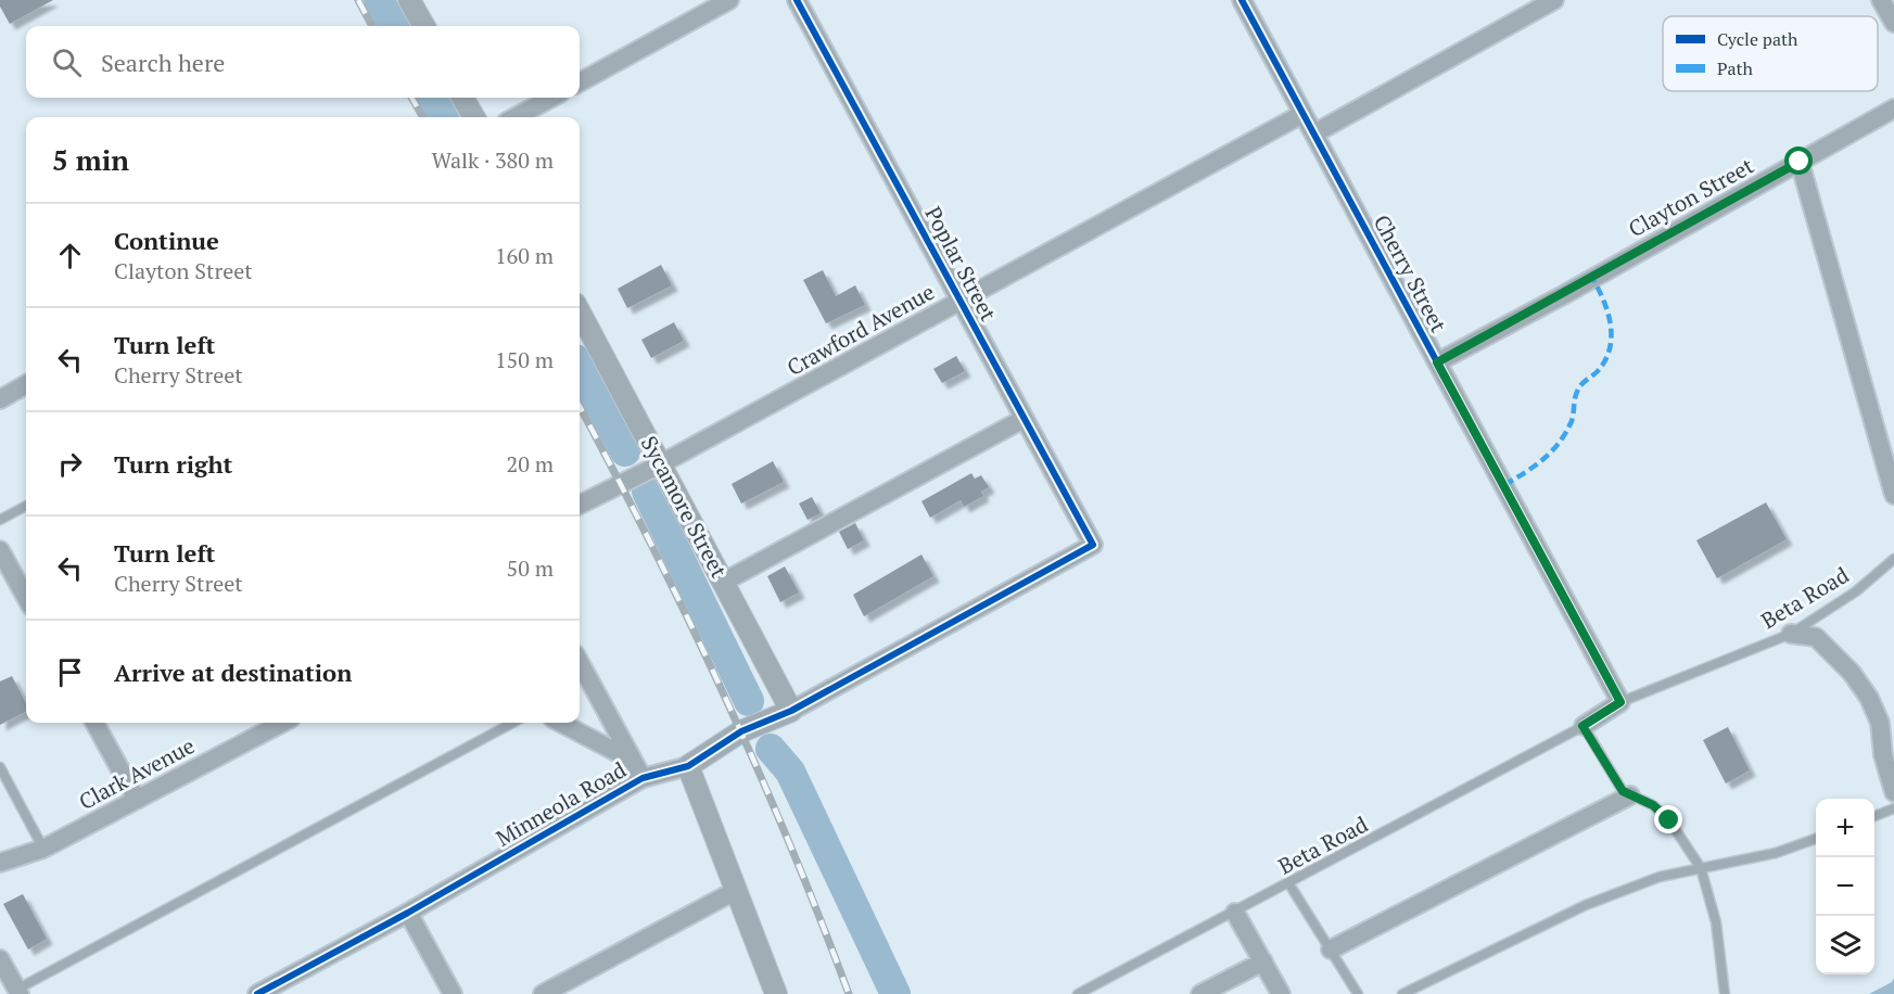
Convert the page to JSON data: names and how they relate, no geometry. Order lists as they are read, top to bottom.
{
  "streets": {
    "street": [
      "Clayton Street",
      "Poplar Street",
      "Cherry Street",
      "Crawford Avenue",
      "Sycamore Street",
      "Clark Avenue",
      "Minneola Road"
    ],
    "lane": ["Beta Road"]
  },
  "crossings": [
    ["Clayton Street", "Cherry Street"],
    ["Poplar Street", "Crawford Avenue"],
    ["Poplar Street", "Minneola Road"],
    ["Cherry Street", "Crawford Avenue"],
    ["Cherry Street", "Beta Road"],
    ["Crawford Avenue", "Sycamore Street"],
    ["Sycamore Street", "Minneola Road"]
  ],
  "legend": ["Cycle path", "Path"],
  "page": {
    "search": "Search here",
    "heading": ["5 min", "Walk · 380 m"],
    "list": [
      ["Continue", "Clayton Street", "160 m"],
      ["Turn left", "Cherry Street", "150 m"],
      ["Turn right", "20 m"],
      ["Turn left", "Cherry Street", "50 m"],
      "Arrive at destination"
    ],
    "map_buttons": ["+", "−"]
  }
}
